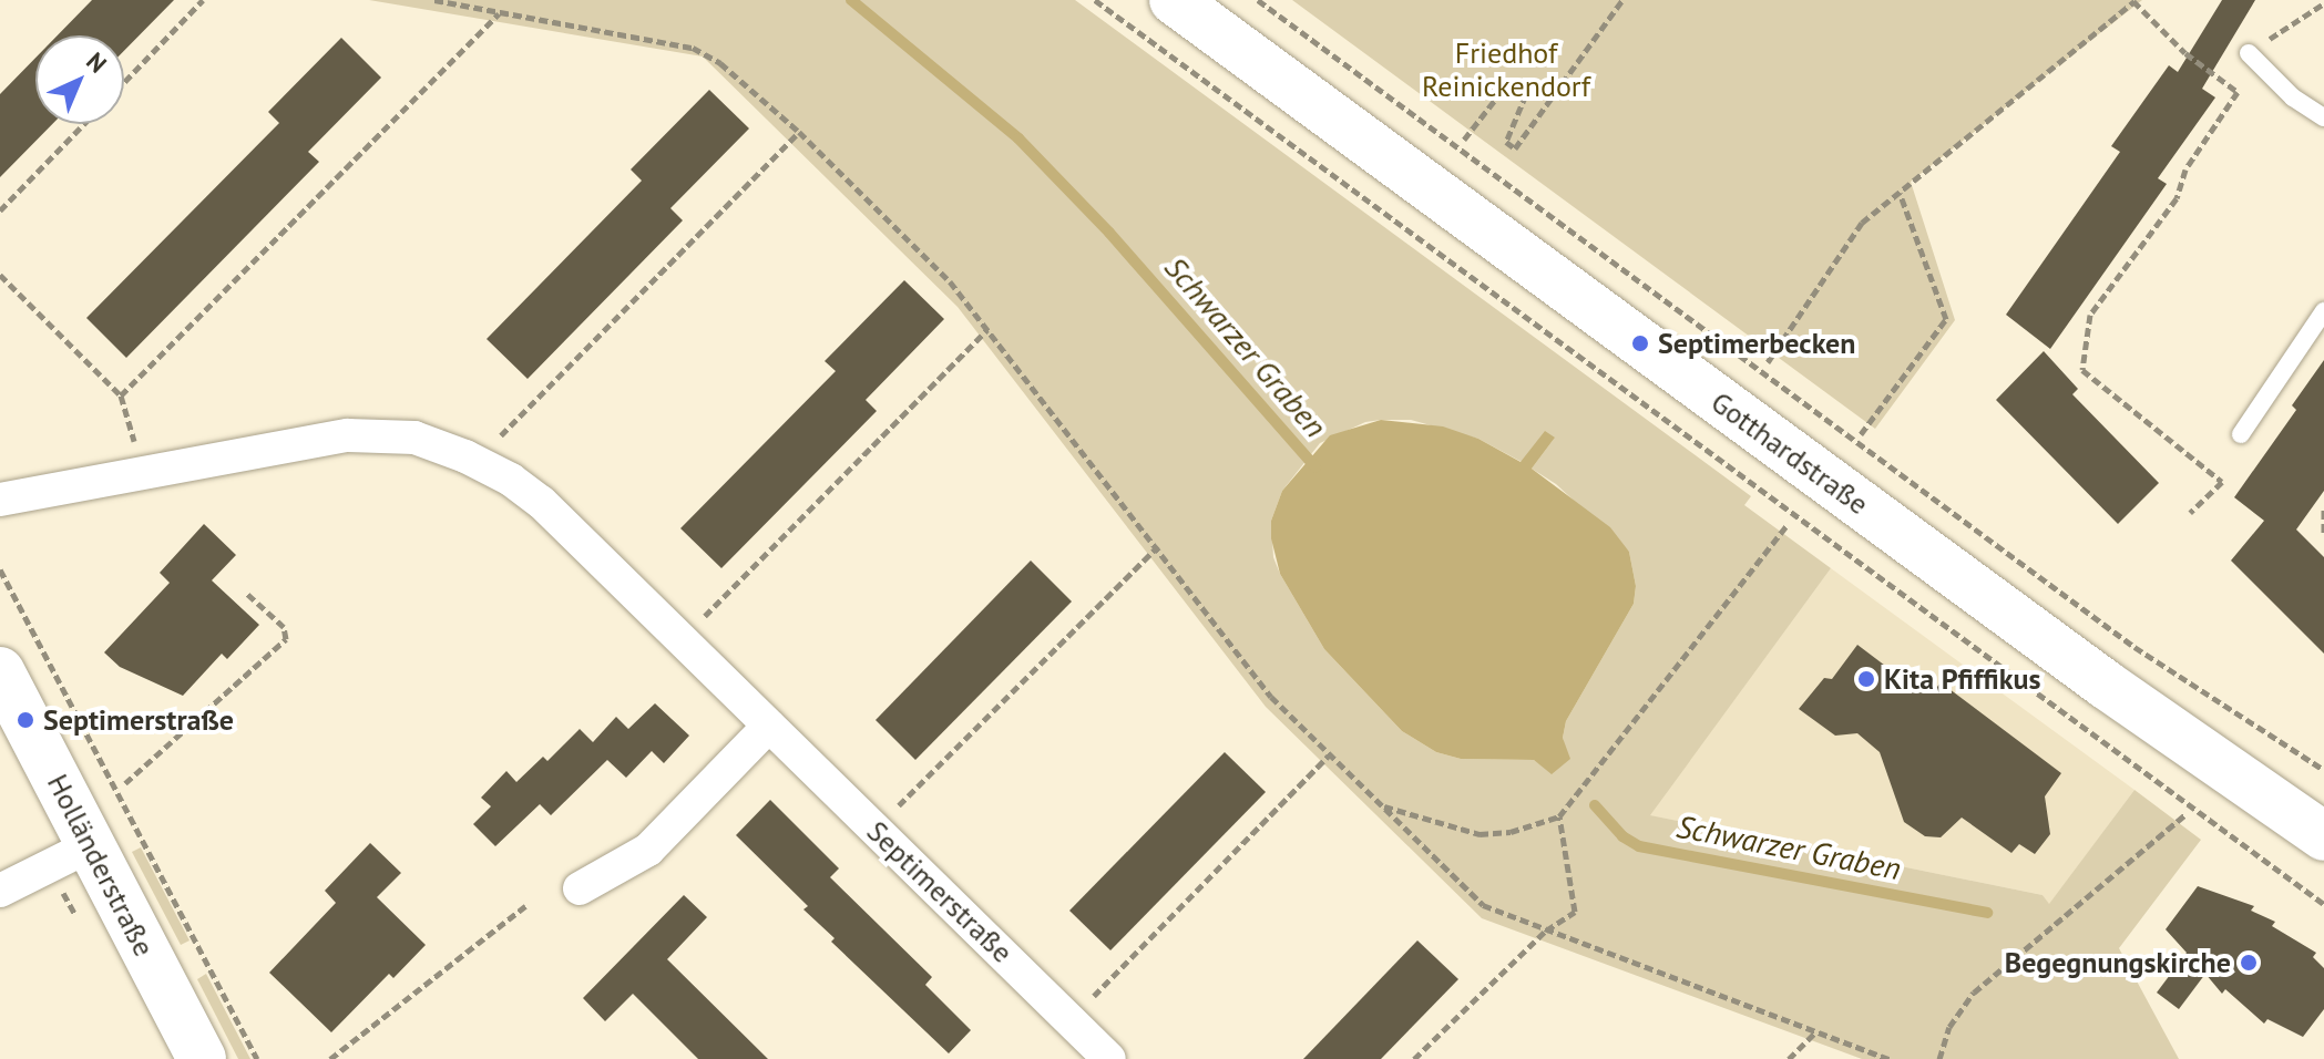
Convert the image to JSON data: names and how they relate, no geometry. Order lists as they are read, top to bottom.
{
  "streets": {
    "main road": ["Gotthardstraße", "Holländerstraße"],
    "street": ["Septimerstraße"]
  },
  "water": ["Schwarzer Graben"],
  "parks": ["Friedhof Reinickendorf"],
  "places": [
    "Septimerbecken",
    "Kita Pfiffikus",
    "Septimerstraße",
    "Begegnungskirche"
  ],
  "north": "top right"
}
